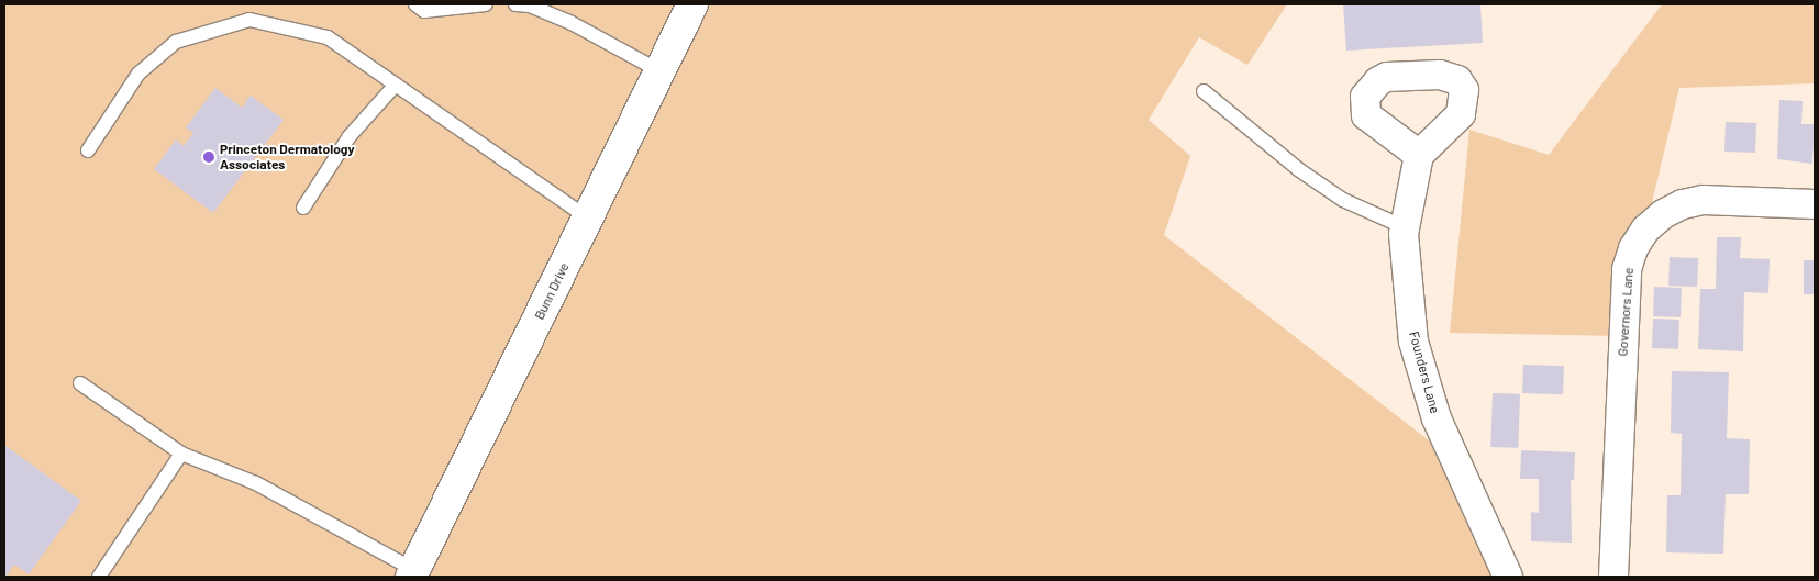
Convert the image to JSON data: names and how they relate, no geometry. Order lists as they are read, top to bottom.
{
  "streets": {
    "street": ["Bunn Drive", "Governors Lane", "Founders Lane"]
  },
  "places": ["Princeton Dermatology Associates"]
}
